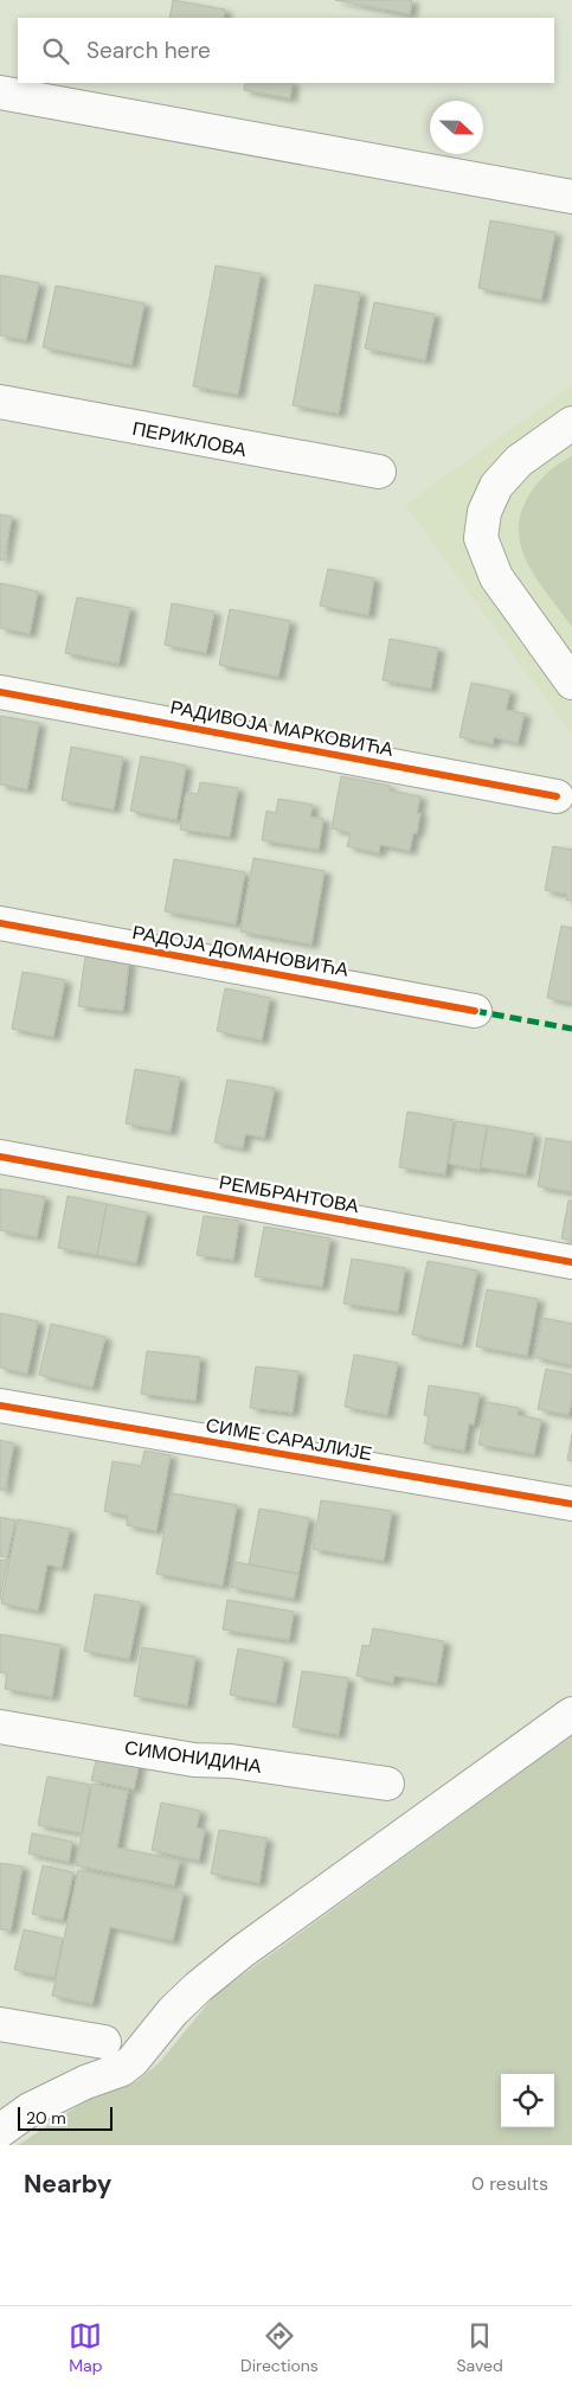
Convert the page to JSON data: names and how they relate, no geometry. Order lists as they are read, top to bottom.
{
  "streets": {
    "street": [
      "ПЕРИКЛОВА",
      "РАДИВОЈА МАРКОВИЋА",
      "РАДОЈА ДОМАНОВИЋА",
      "РЕМБРАНТОВА",
      "СИМЕ САРАЈЛИЈЕ",
      "СИМОНИДИНА"
    ]
  },
  "scale_bar": "20 m",
  "north": "right",
  "page": {
    "search": "Search here",
    "scale": "20 m",
    "heading": ["Nearby", "0 results"],
    "nav": ["Map", "Directions", "Saved"]
  }
}
